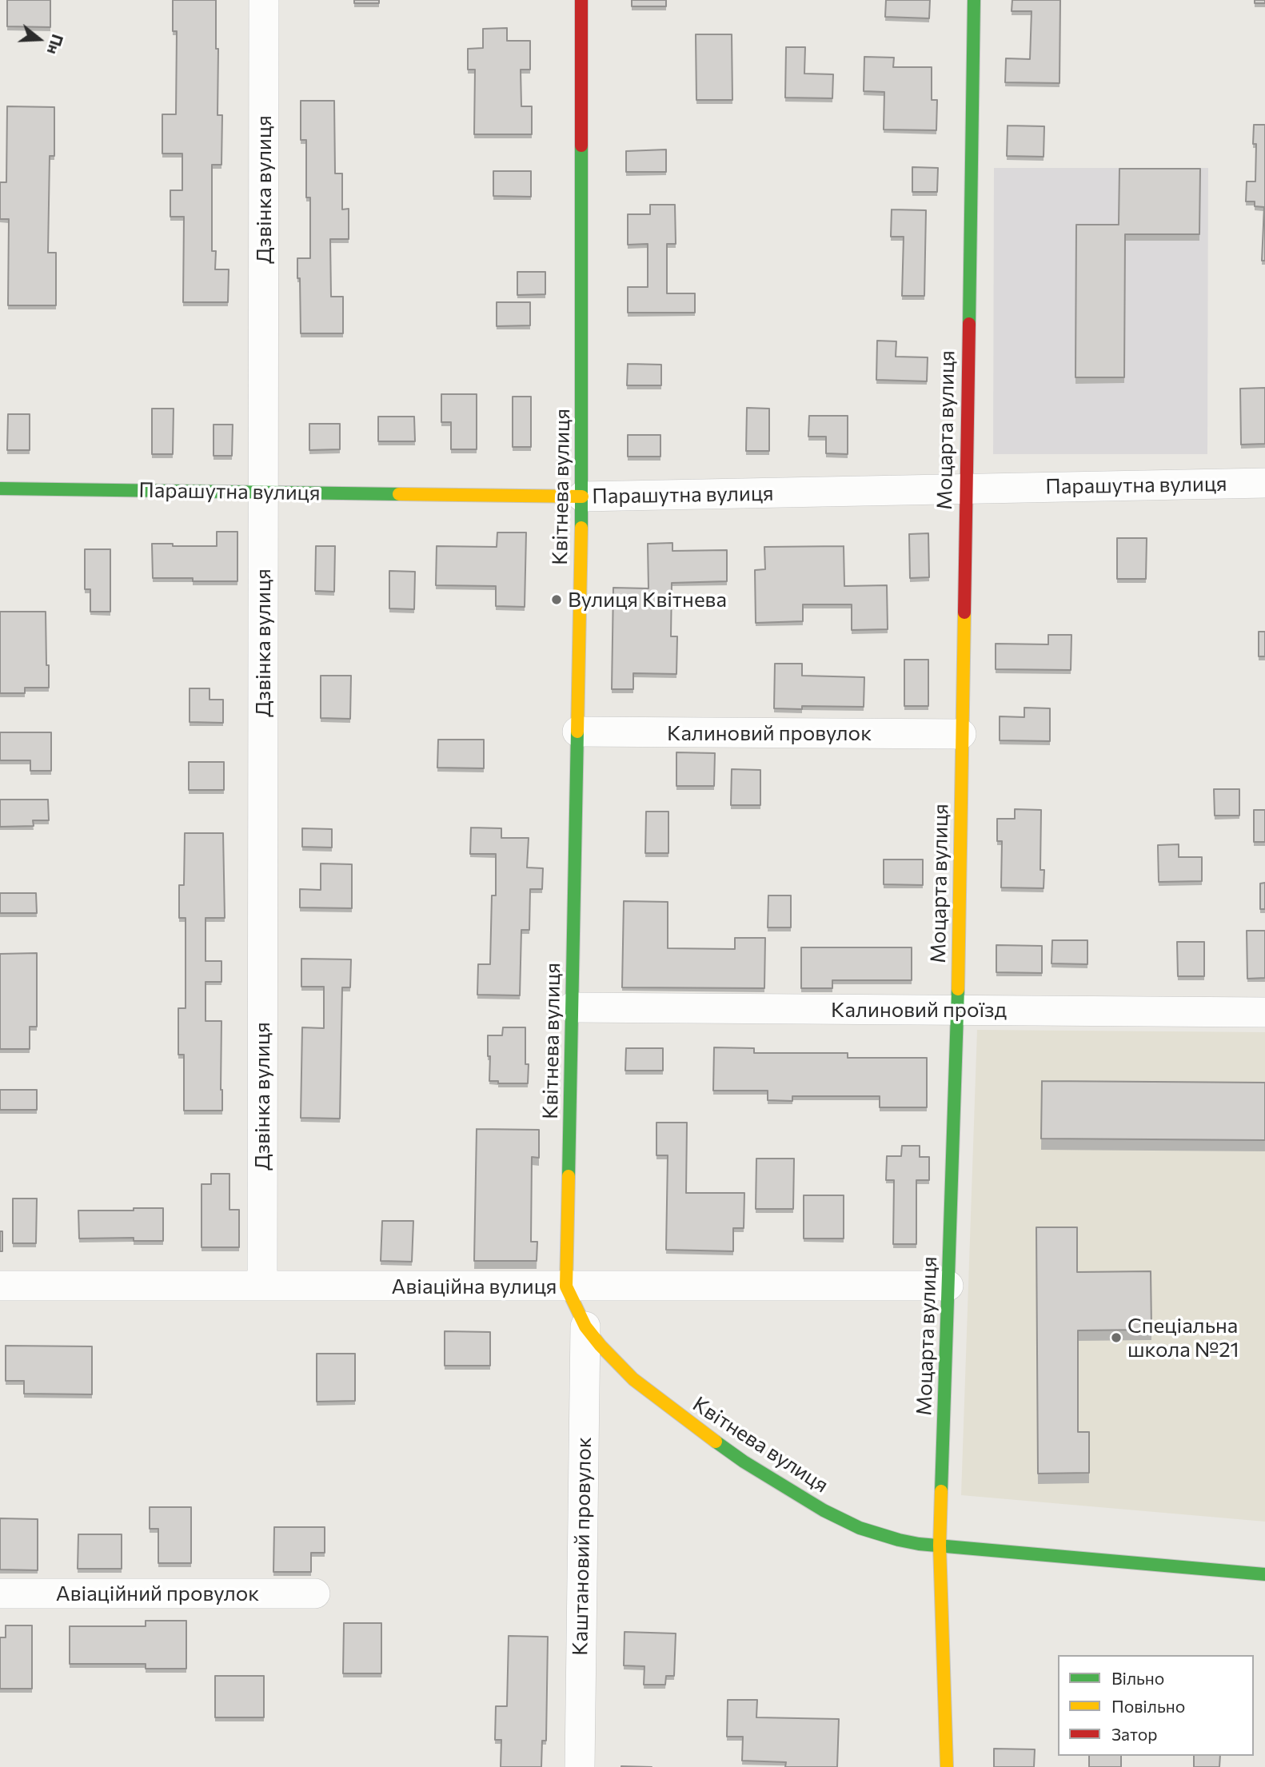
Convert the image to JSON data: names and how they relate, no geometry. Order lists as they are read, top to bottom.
{
  "streets": {
    "main road": ["Моцарта вулиця", "Парашутна вулиця", "Квітнева вулиця"],
    "street": [
      "Дзвінка вулиця",
      "Калиновий провулок",
      "Калиновий проїзд",
      "Авіаційна вулиця",
      "Каштановий провулок",
      "Авіаційний провулок"
    ]
  },
  "crossings": [
    ["Дзвінка вулиця", "Парашутна вулиця"],
    ["Дзвінка вулиця", "Авіаційна вулиця"],
    ["Моцарта вулиця", "Парашутна вулиця"],
    ["Моцарта вулиця", "Квітнева вулиця"],
    ["Моцарта вулиця", "Калиновий провулок"],
    ["Моцарта вулиця", "Калиновий проїзд"],
    ["Моцарта вулиця", "Авіаційна вулиця"],
    ["Парашутна вулиця", "Квітнева вулиця"],
    ["Квітнева вулиця", "Калиновий провулок"],
    ["Квітнева вулиця", "Калиновий проїзд"],
    ["Квітнева вулиця", "Авіаційна вулиця"],
    ["Квітнева вулиця", "Каштановий провулок"]
  ],
  "places": ["Вулиця Квітнева", "Спеціальна школа №21"],
  "legend": ["Вільно", "Повільно", "Затор"],
  "north": "right"
}
